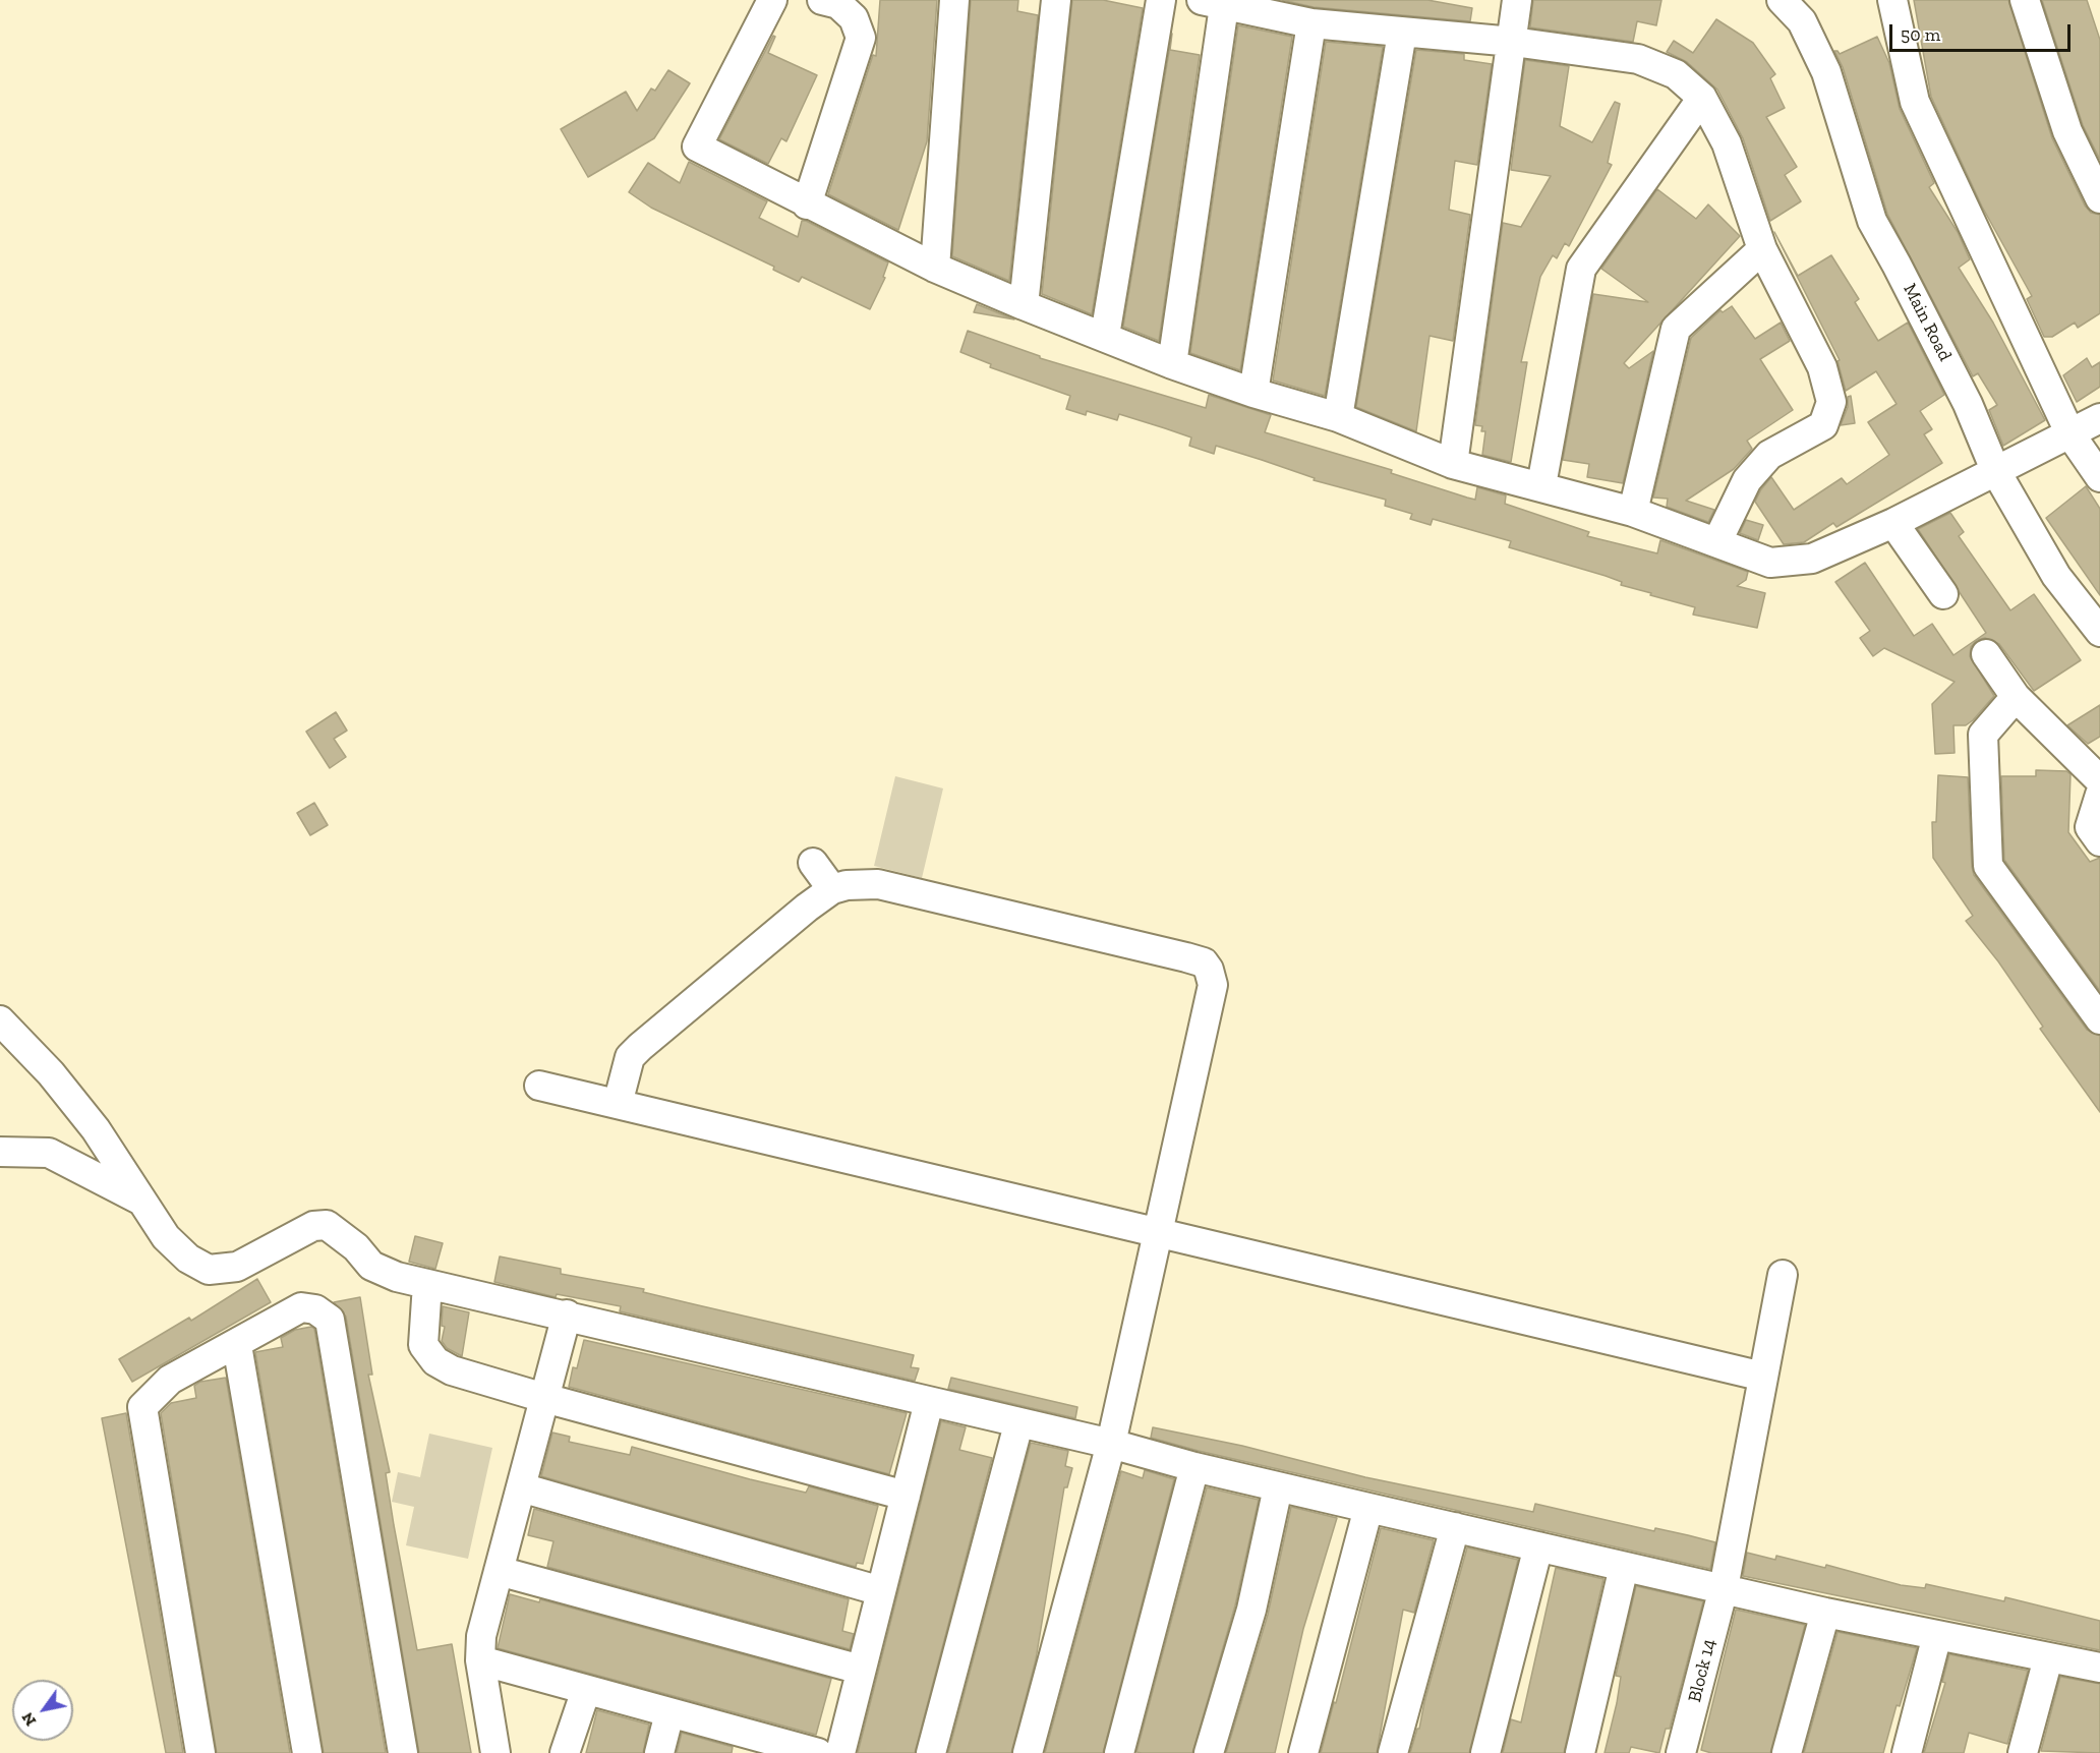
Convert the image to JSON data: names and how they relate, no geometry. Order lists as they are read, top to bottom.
{
  "streets": {
    "street": ["Main Road", "Block 14"]
  },
  "scale_bar": "50 m",
  "north": "bottom left"
}
